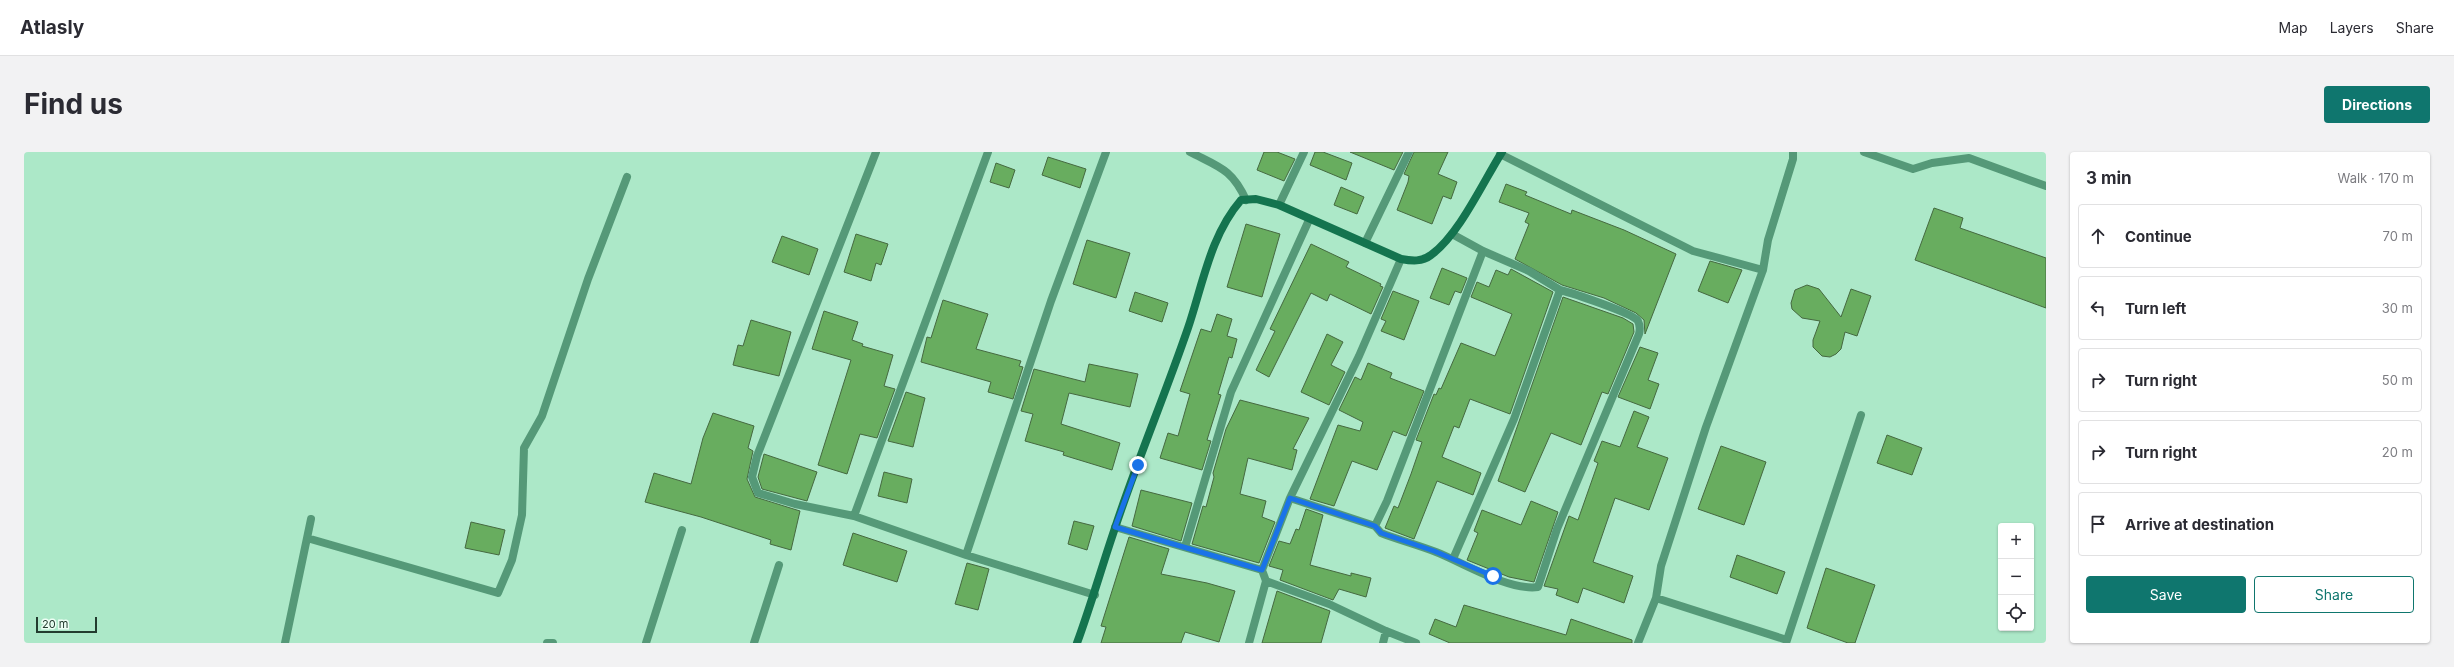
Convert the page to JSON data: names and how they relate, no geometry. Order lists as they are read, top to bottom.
{
  "scale_bar": "20 m",
  "page": {
    "header": "Atlasly",
    "nav": ["Map", "Layers", "Share"],
    "buttons": [
      "Directions",
      ["Save", "Share"]
    ],
    "title": "Find us",
    "heading": ["3 min", "Walk · 170 m"],
    "list": [
      ["Continue", "70 m"],
      ["Turn left", "30 m"],
      ["Turn right", "50 m"],
      ["Turn right", "20 m"],
      "Arrive at destination"
    ],
    "map_buttons": ["+", "−"],
    "scale": "20 m"
  }
}
